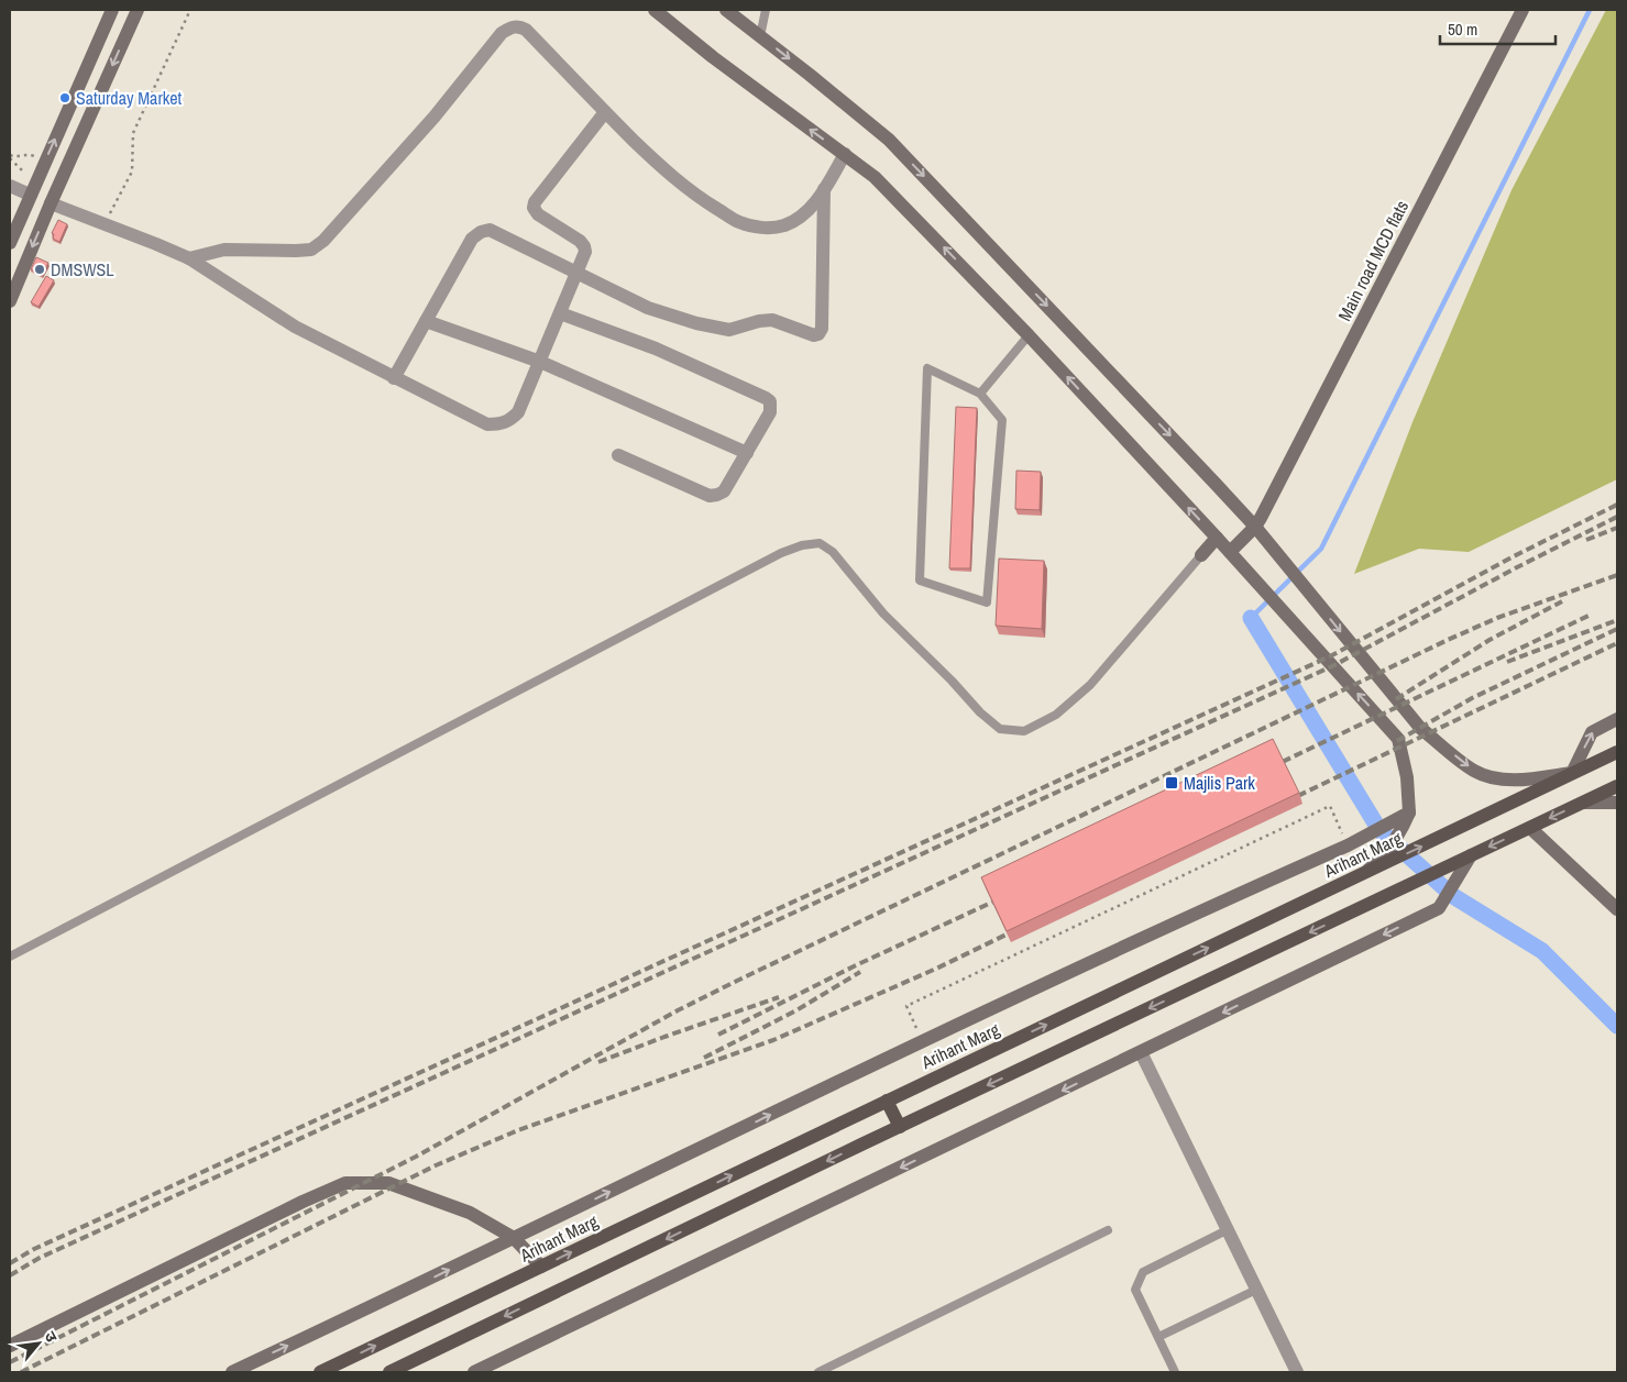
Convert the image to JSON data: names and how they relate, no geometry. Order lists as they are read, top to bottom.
{
  "streets": {
    "main road": ["Arihant Marg"],
    "street": ["Main road MCD flats"]
  },
  "places": {
    "other": ["Saturday Market", "DMSWSL"],
    "transit": ["Majlis Park"]
  },
  "scale_bar": "50 m",
  "north": "top right"
}
